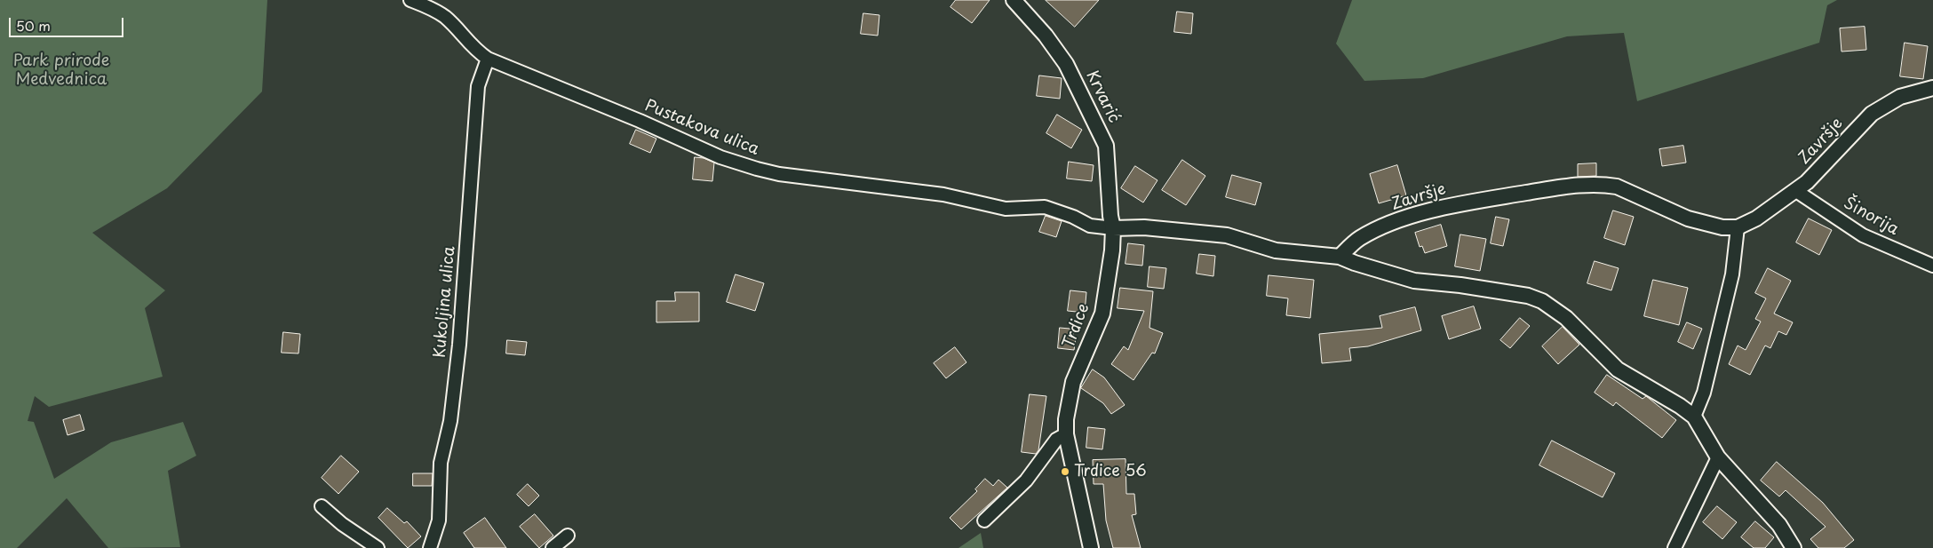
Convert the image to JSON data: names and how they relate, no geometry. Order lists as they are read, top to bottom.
{
  "streets": {
    "street": [
      "Krvarić",
      "Pustakova ulica",
      "Završje",
      "Šinorija",
      "Kukoljina ulica",
      "Trdice"
    ]
  },
  "crossings": [
    ["Krvarić", "Pustakova ulica"],
    ["Krvarić", "Trdice"],
    ["Pustakova ulica", "Kukoljina ulica"],
    ["Pustakova ulica", "Trdice"],
    ["Završje", "Šinorija"]
  ],
  "parks": ["Park prirode Medvednica"],
  "places": ["Trdice 56"],
  "scale_bar": "50 m"
}
